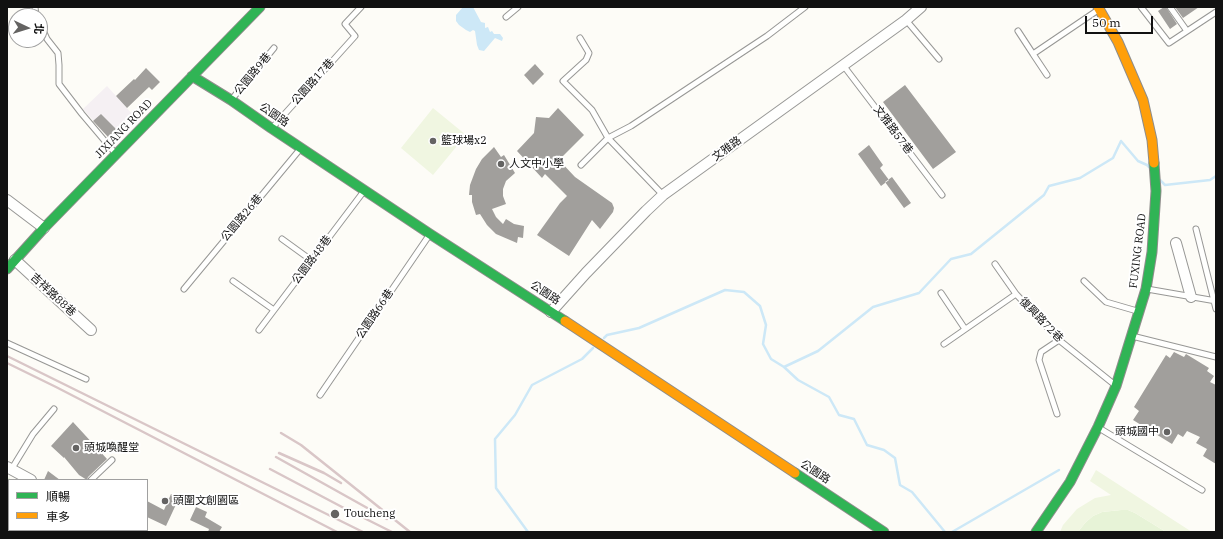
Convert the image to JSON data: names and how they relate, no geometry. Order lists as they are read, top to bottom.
{
  "streets": {
    "street": [
      "公園路",
      "JIXIANG ROAD",
      "文雅路",
      "FUXING ROAD",
      "吉祥路88巷"
    ],
    "lane": [
      "公園路9巷",
      "公園路17巷",
      "文雅路57巷",
      "公園路26巷",
      "公園路48巷",
      "公園路66巷",
      "復興路72巷"
    ]
  },
  "crossings": [
    ["公園路9巷", "公園路"],
    ["公園路17巷", "公園路"],
    ["公園路", "JIXIANG ROAD"],
    ["公園路", "文雅路"],
    ["公園路", "公園路26巷"],
    ["公園路", "公園路48巷"],
    ["公園路", "公園路66巷"],
    ["JIXIANG ROAD", "吉祥路88巷"],
    ["文雅路57巷", "文雅路"],
    ["FUXING ROAD", "復興路72巷"]
  ],
  "places": [
    "籃球場x2",
    "人文中小學",
    "頭城國中",
    "頭城喚醒堂",
    "頭圍文創園區",
    "Toucheng"
  ],
  "legend": ["順暢", "車多"],
  "scale_bar": "50 m",
  "north": "right"
}
